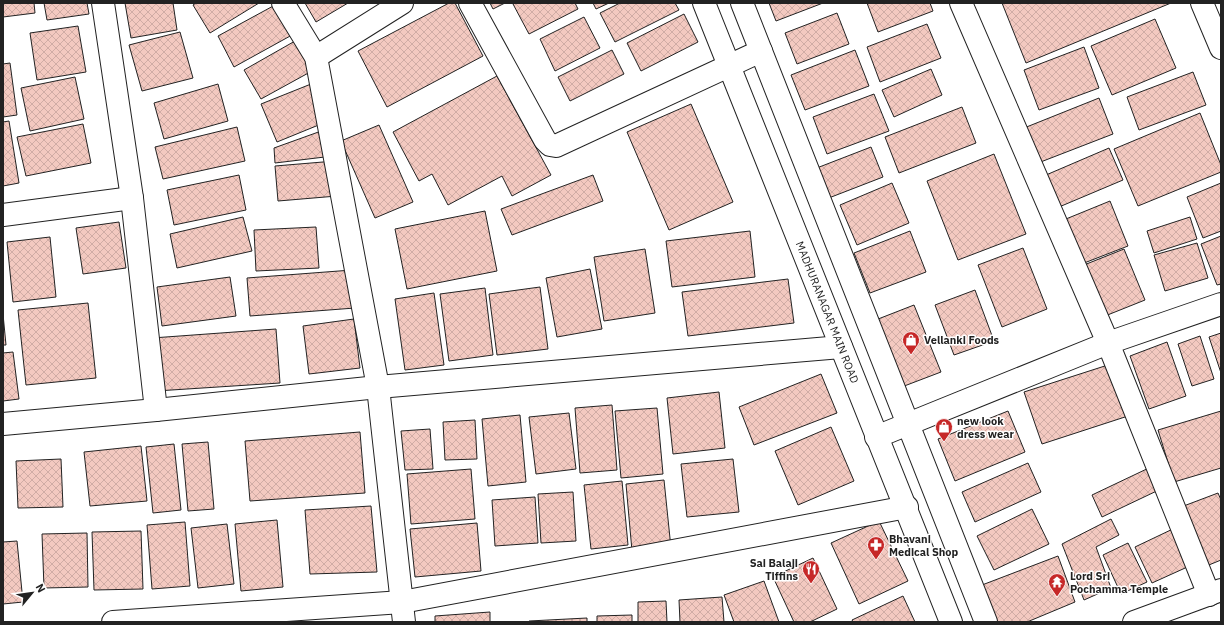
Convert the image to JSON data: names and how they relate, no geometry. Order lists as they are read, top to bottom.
{
  "streets": {
    "street": ["MADHURANAGAR MAIN ROAD"]
  },
  "places": {
    "shop": ["Vellanki Foods", "new look dress wear"],
    "pharmacy": ["Bhavani Medical Shop"],
    "restaurant": ["Sai Balaji Tiffins"],
    "temple": ["Lord Sri Pochamma Temple"]
  },
  "north": "top right"
}
